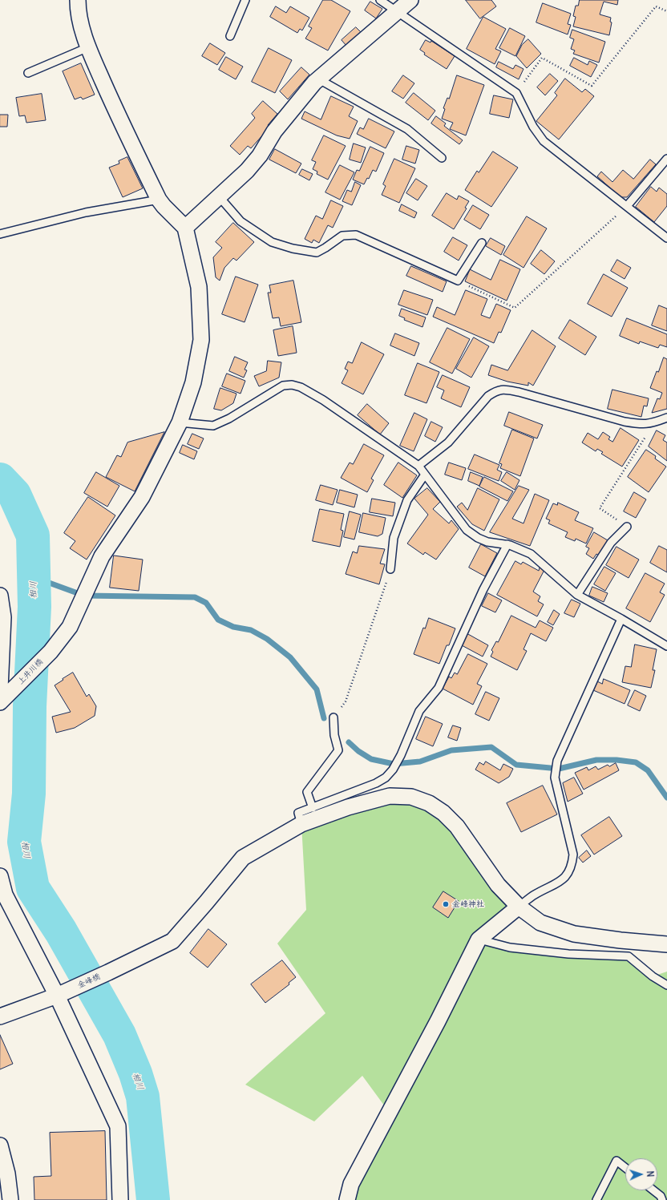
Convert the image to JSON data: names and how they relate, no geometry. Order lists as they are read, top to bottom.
{
  "streets": {
    "street": ["上井川橋", "金峰橋"]
  },
  "water": ["相川"],
  "places": ["金峰神社"],
  "north": "right"
}
